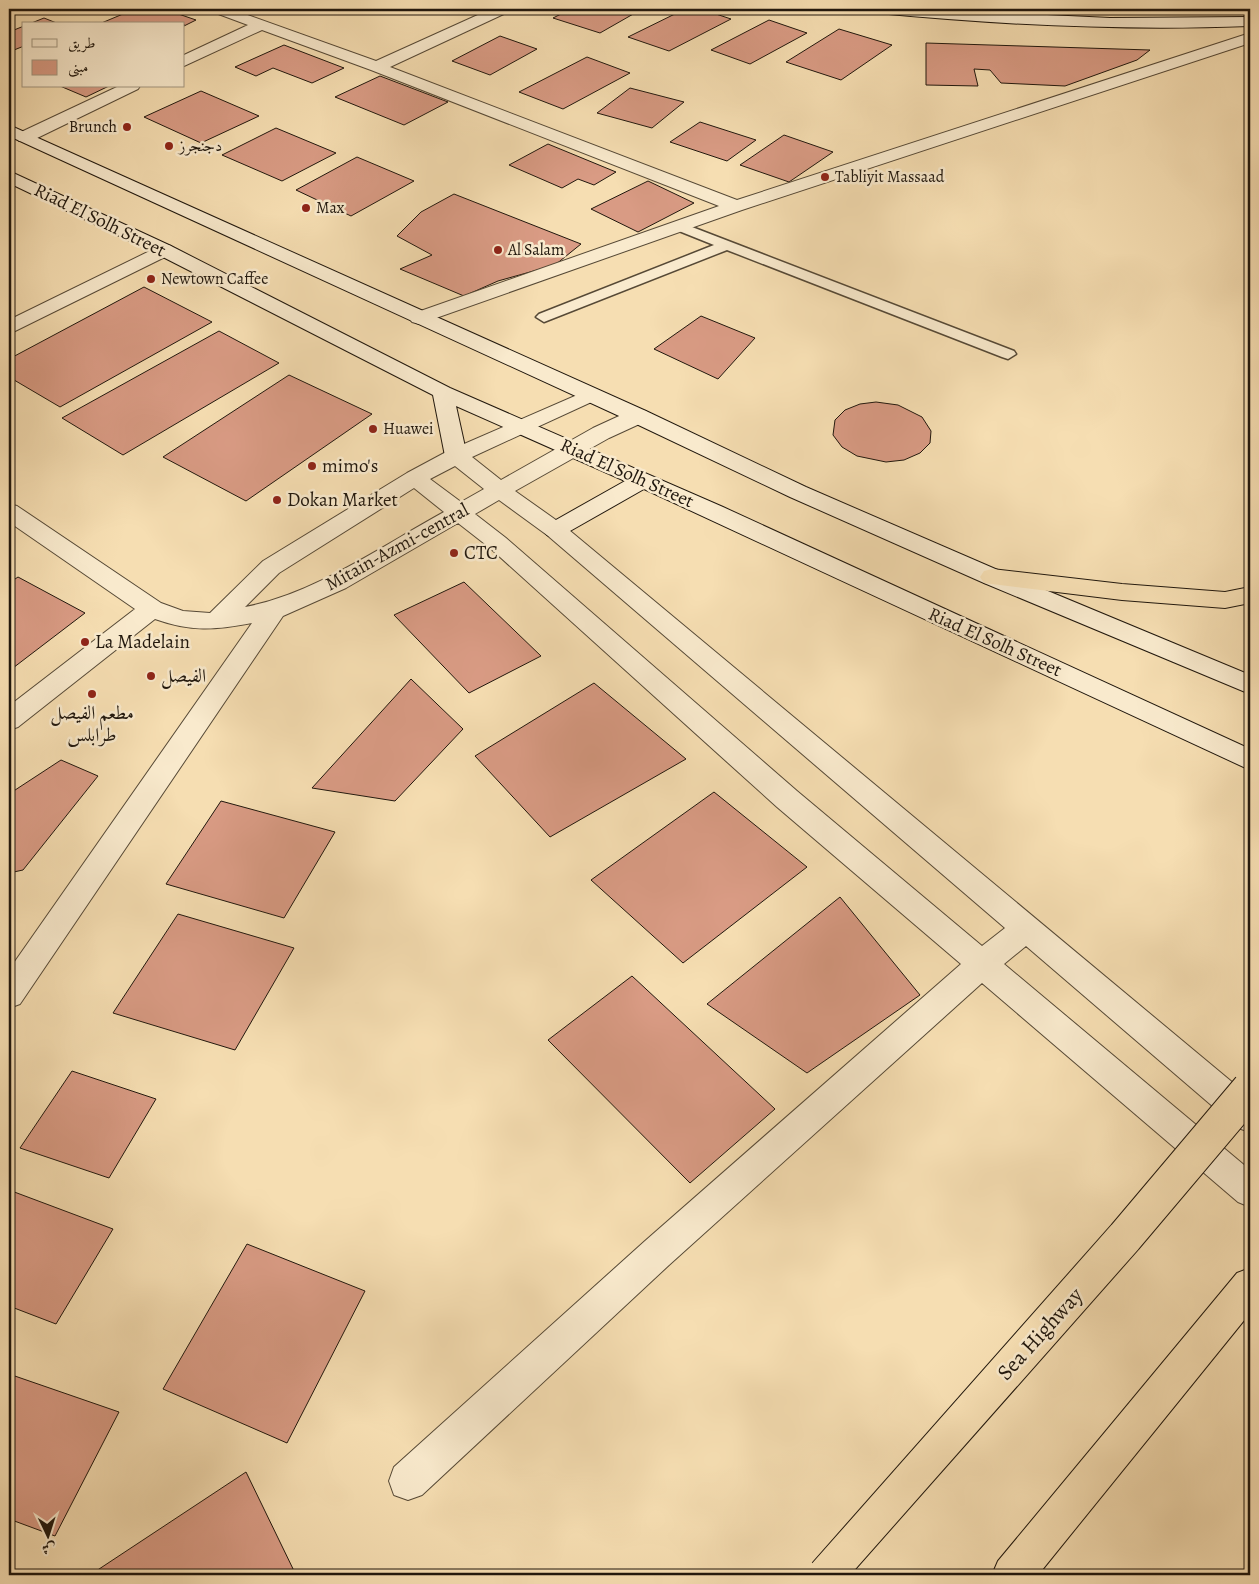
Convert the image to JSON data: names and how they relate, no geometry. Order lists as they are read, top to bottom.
{
  "streets": {
    "highway": ["Sea Highway"],
    "street": ["Riad El Solh Street", "Mitain-Azmi-central"]
  },
  "crossings": [
    ["Riad El Solh Street", "Mitain-Azmi-central"]
  ],
  "places": [
    "Brunch",
    "دجنجرز",
    "Tabliyit Massaad",
    "Max",
    "Al Salam",
    "Newtown Caffee",
    "Huawei",
    "mimo's",
    "Dokan Market",
    "CTC",
    "La Madelain",
    "الفيصل",
    "مطعم الفيصل طرابلس"
  ],
  "legend": ["طريق", "مبنى"],
  "north": "bottom"
}
